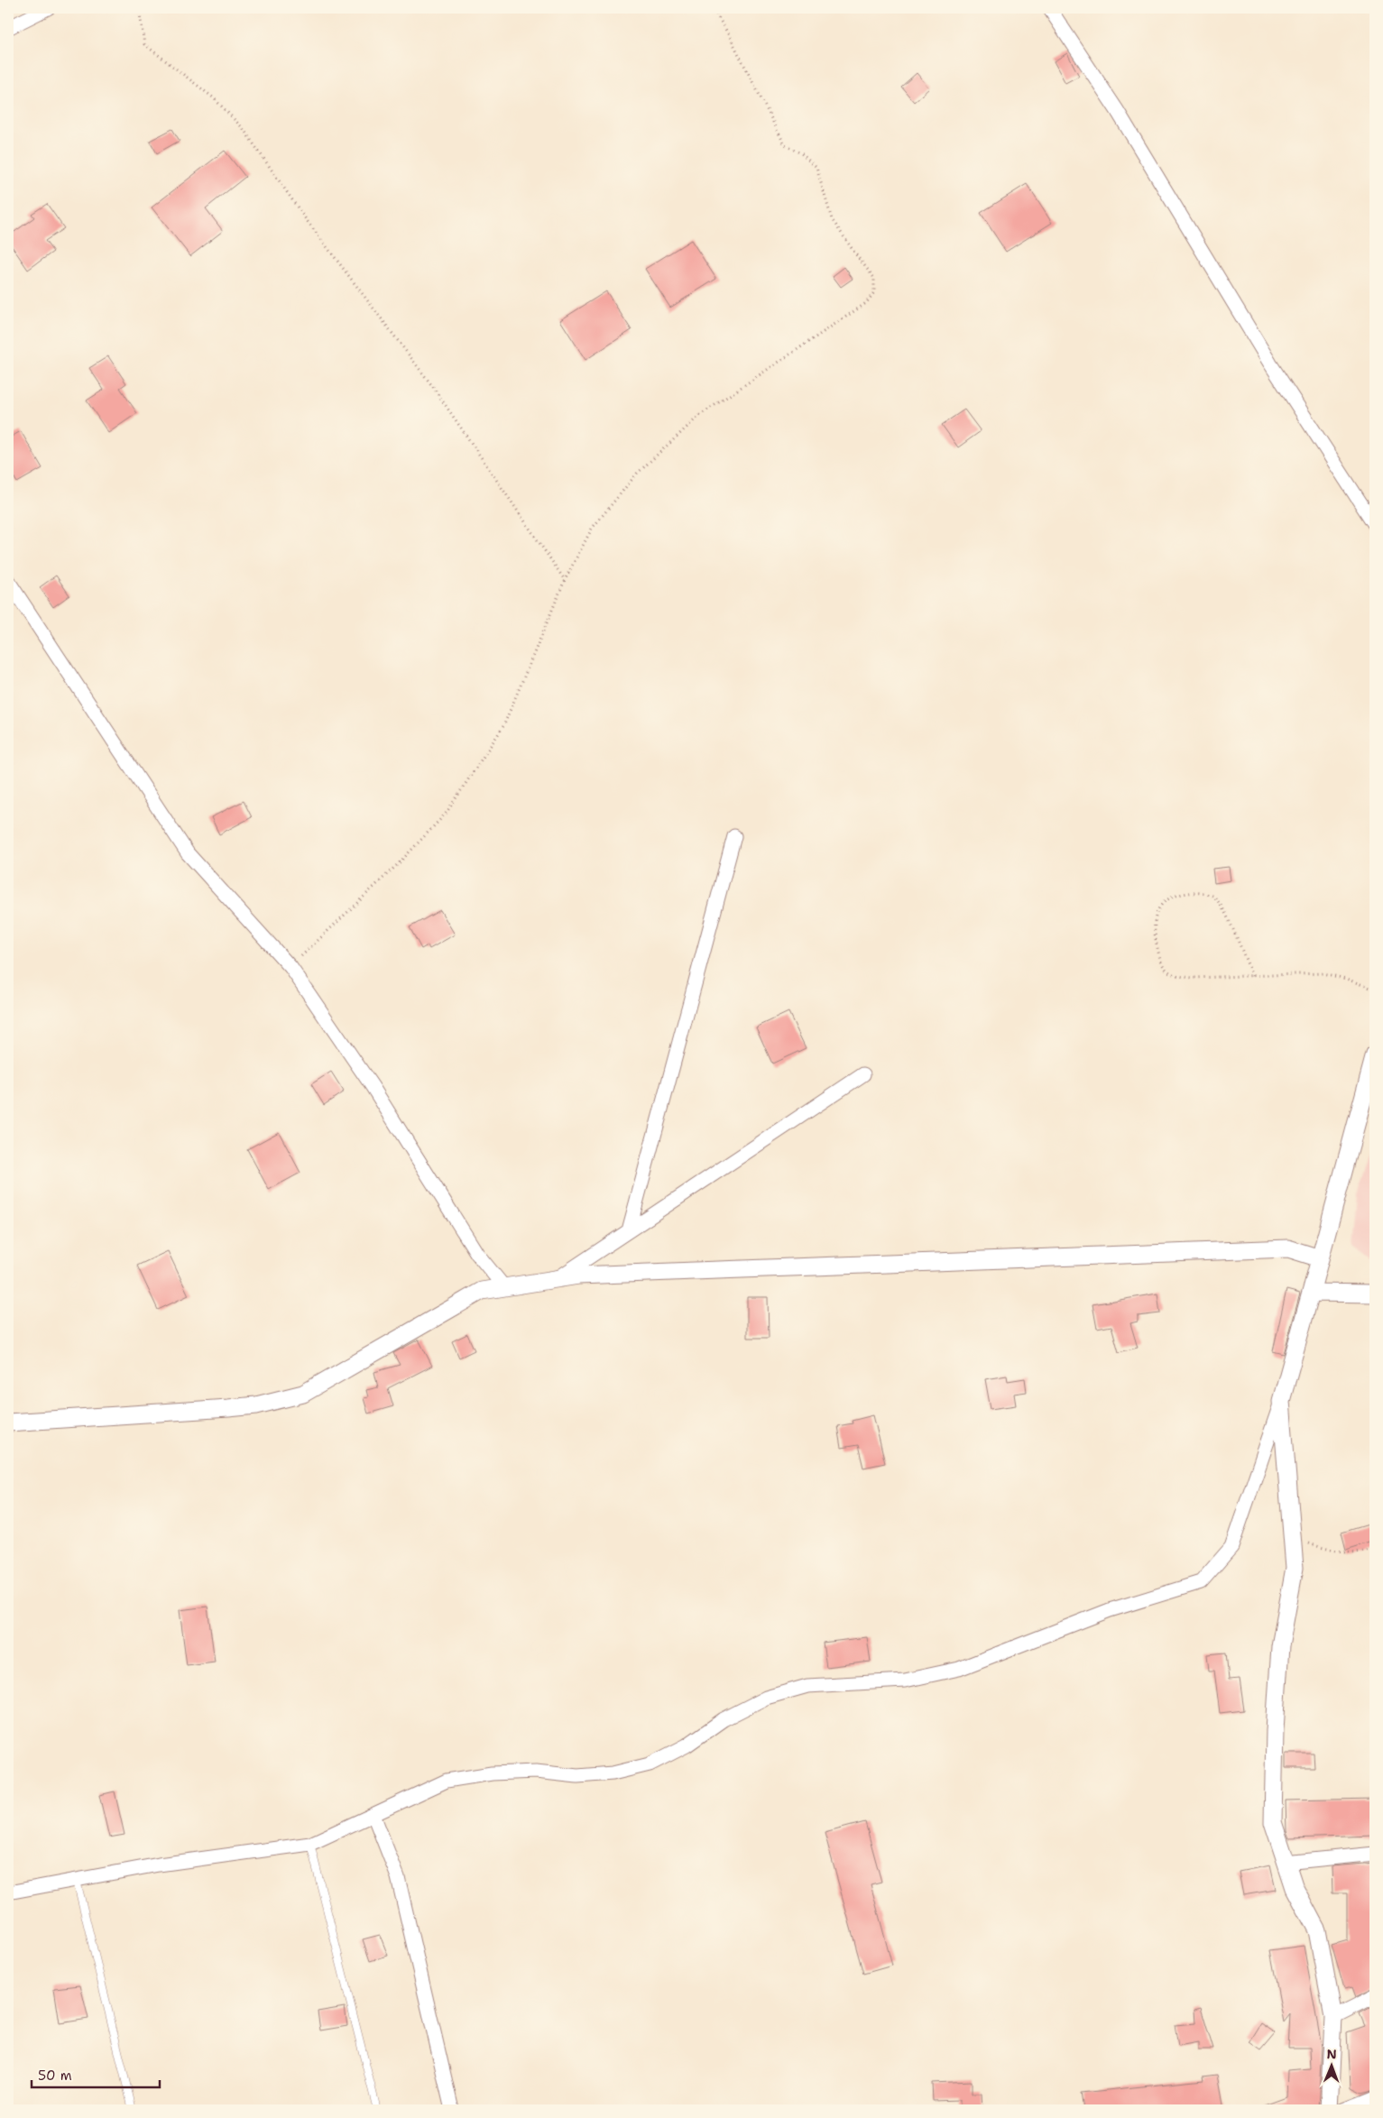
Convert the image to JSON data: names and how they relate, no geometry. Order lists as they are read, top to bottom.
{
  "scale_bar": "50 m",
  "north": "top"
}
